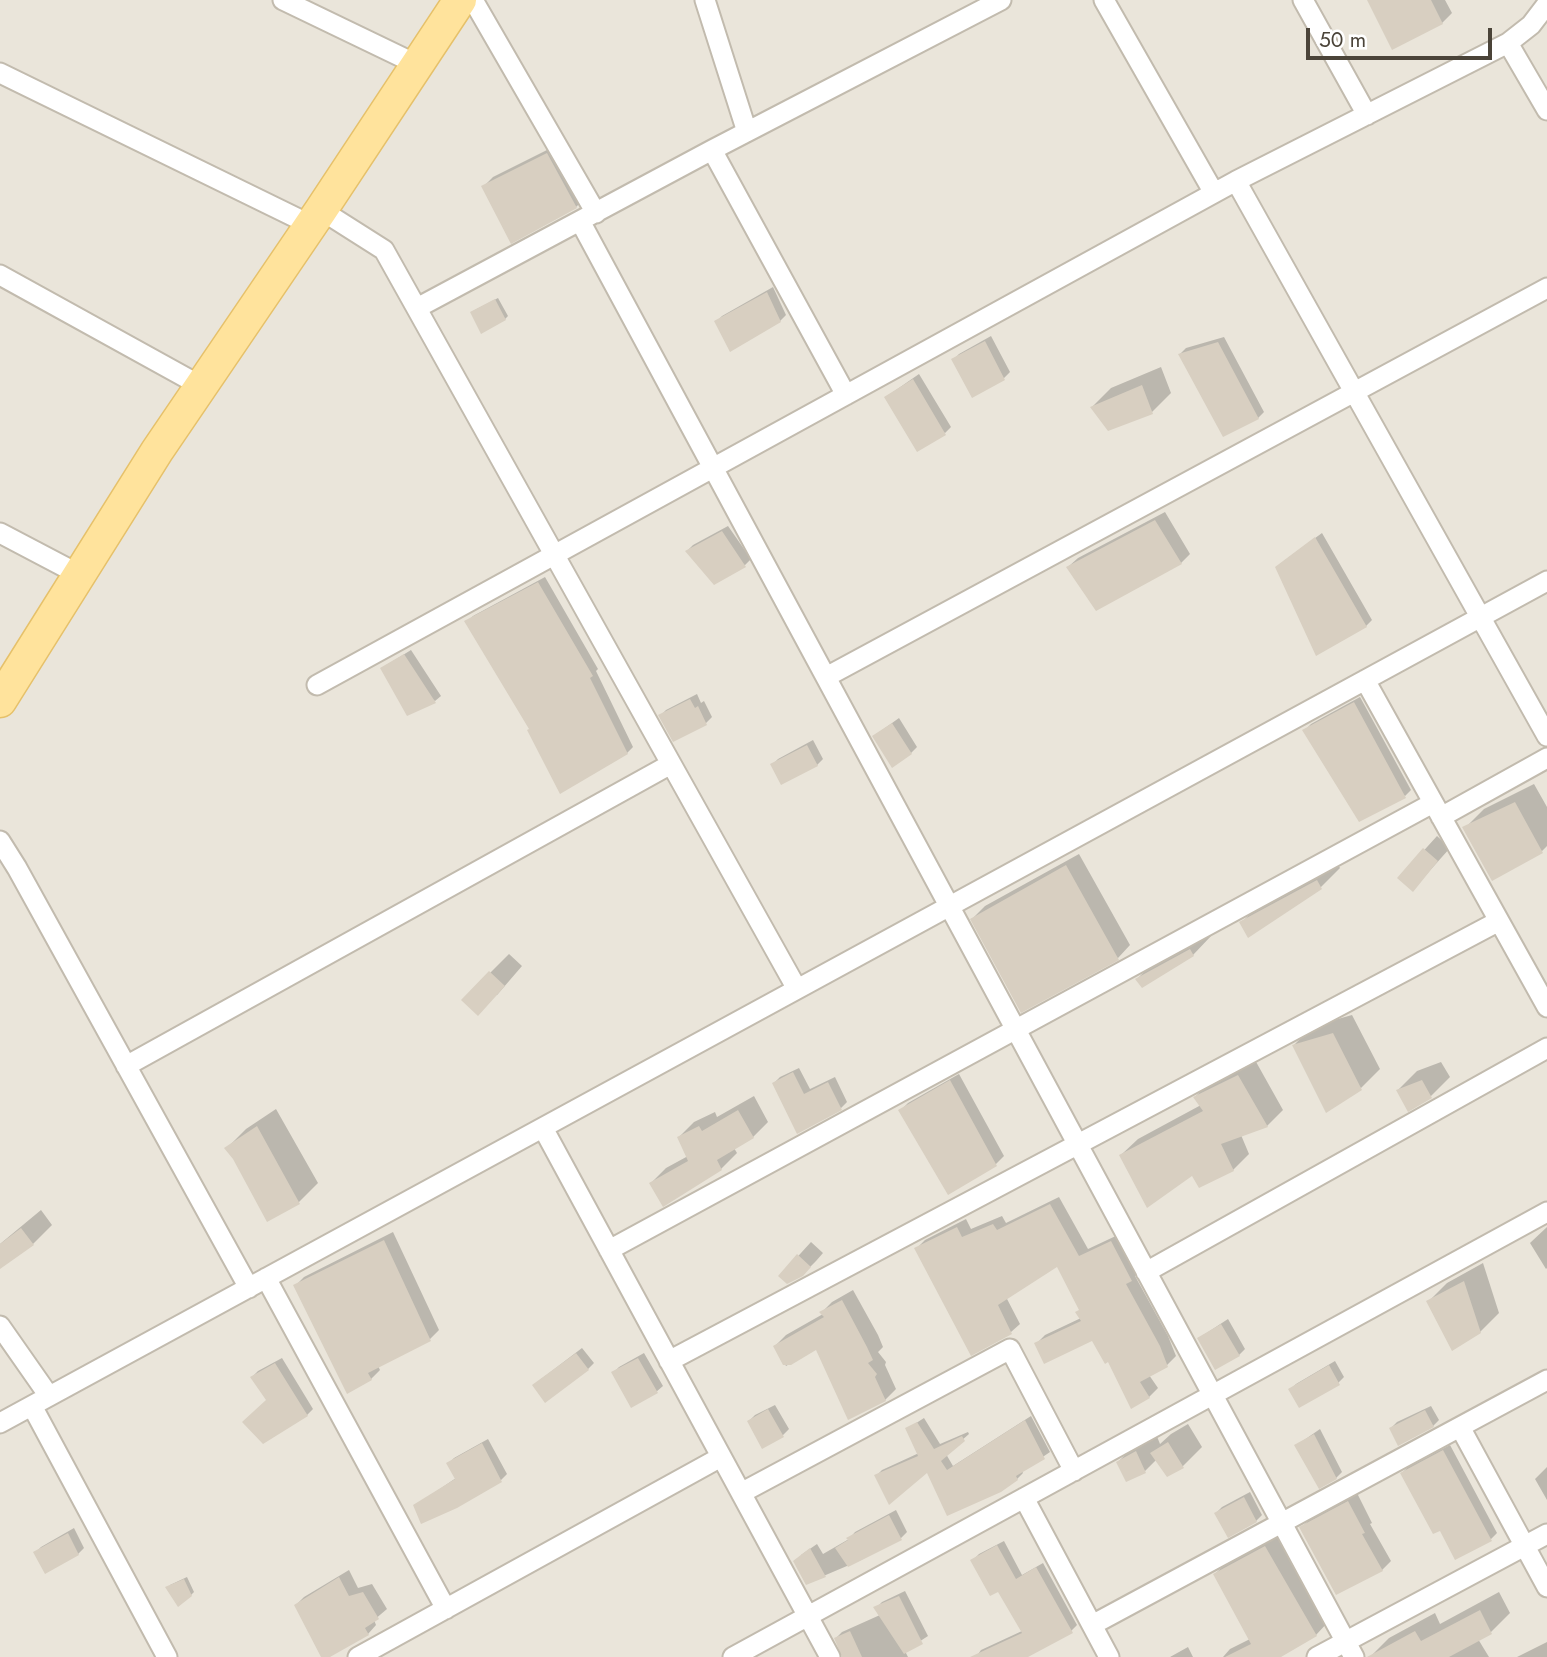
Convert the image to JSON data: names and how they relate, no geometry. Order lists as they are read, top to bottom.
{
  "scale_bar": "50 m"
}
